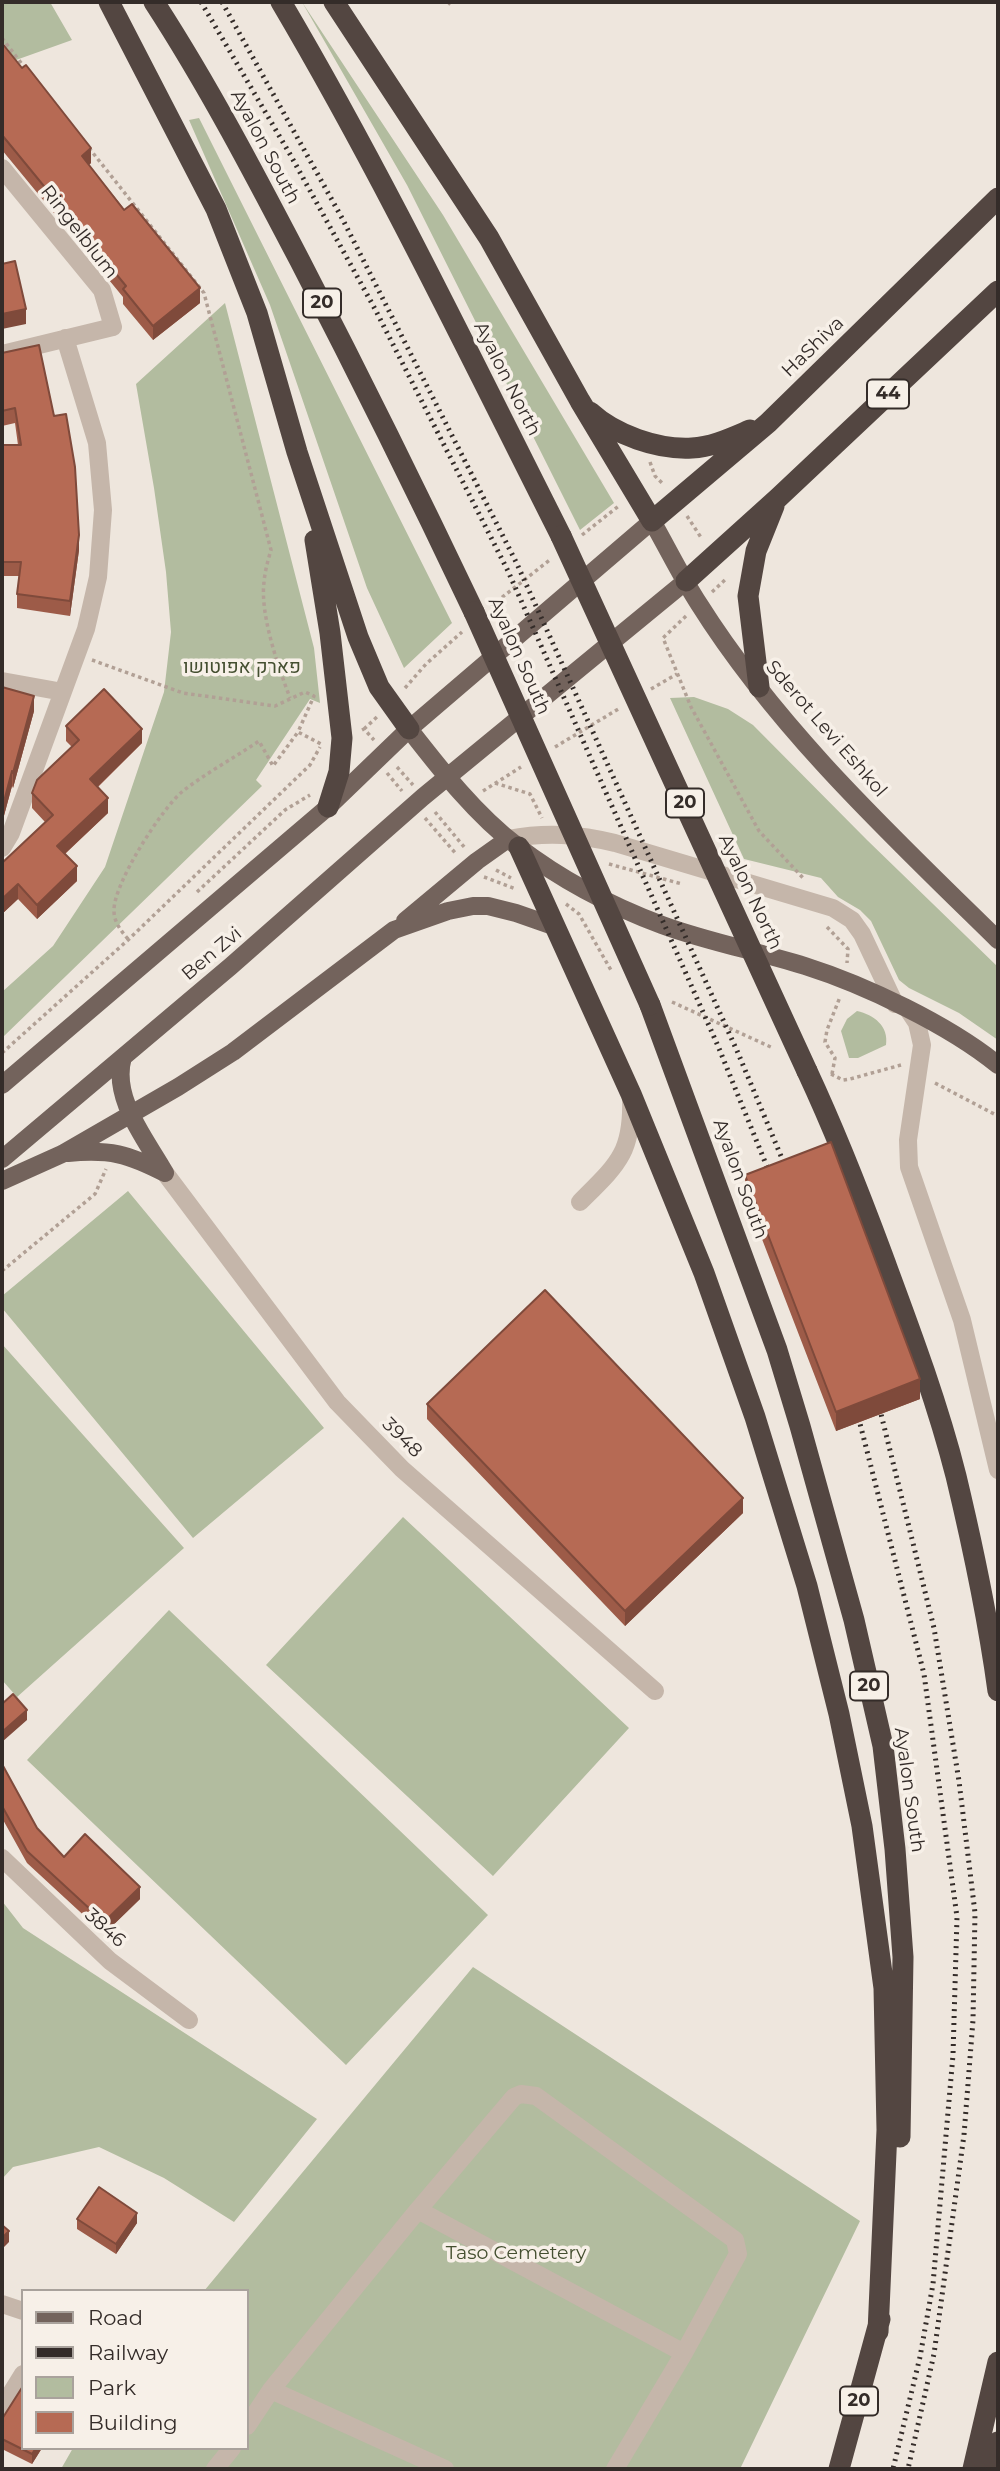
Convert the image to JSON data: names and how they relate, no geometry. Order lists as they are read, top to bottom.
{
  "streets": {
    "highway": [
      "Ayalon South",
      "20",
      "HaShiva",
      "Ayalon North",
      "44"
    ],
    "main road": ["Sderot Levi Eshkol", "Ben Zvi"],
    "street": ["Ringelblum", "3948", "3846"]
  },
  "crossings": [
    ["HaShiva", "Sderot Levi Eshkol"],
    ["HaShiva", "Ben Zvi"],
    ["44", "Sderot Levi Eshkol"],
    ["44", "Ben Zvi"],
    ["Sderot Levi Eshkol", "Ben Zvi"]
  ],
  "parks": ["פארק אפוטושו", "Taso Cemetery"],
  "legend": [
    "Road",
    "Railway",
    "Park",
    "Building"
  ]
}
